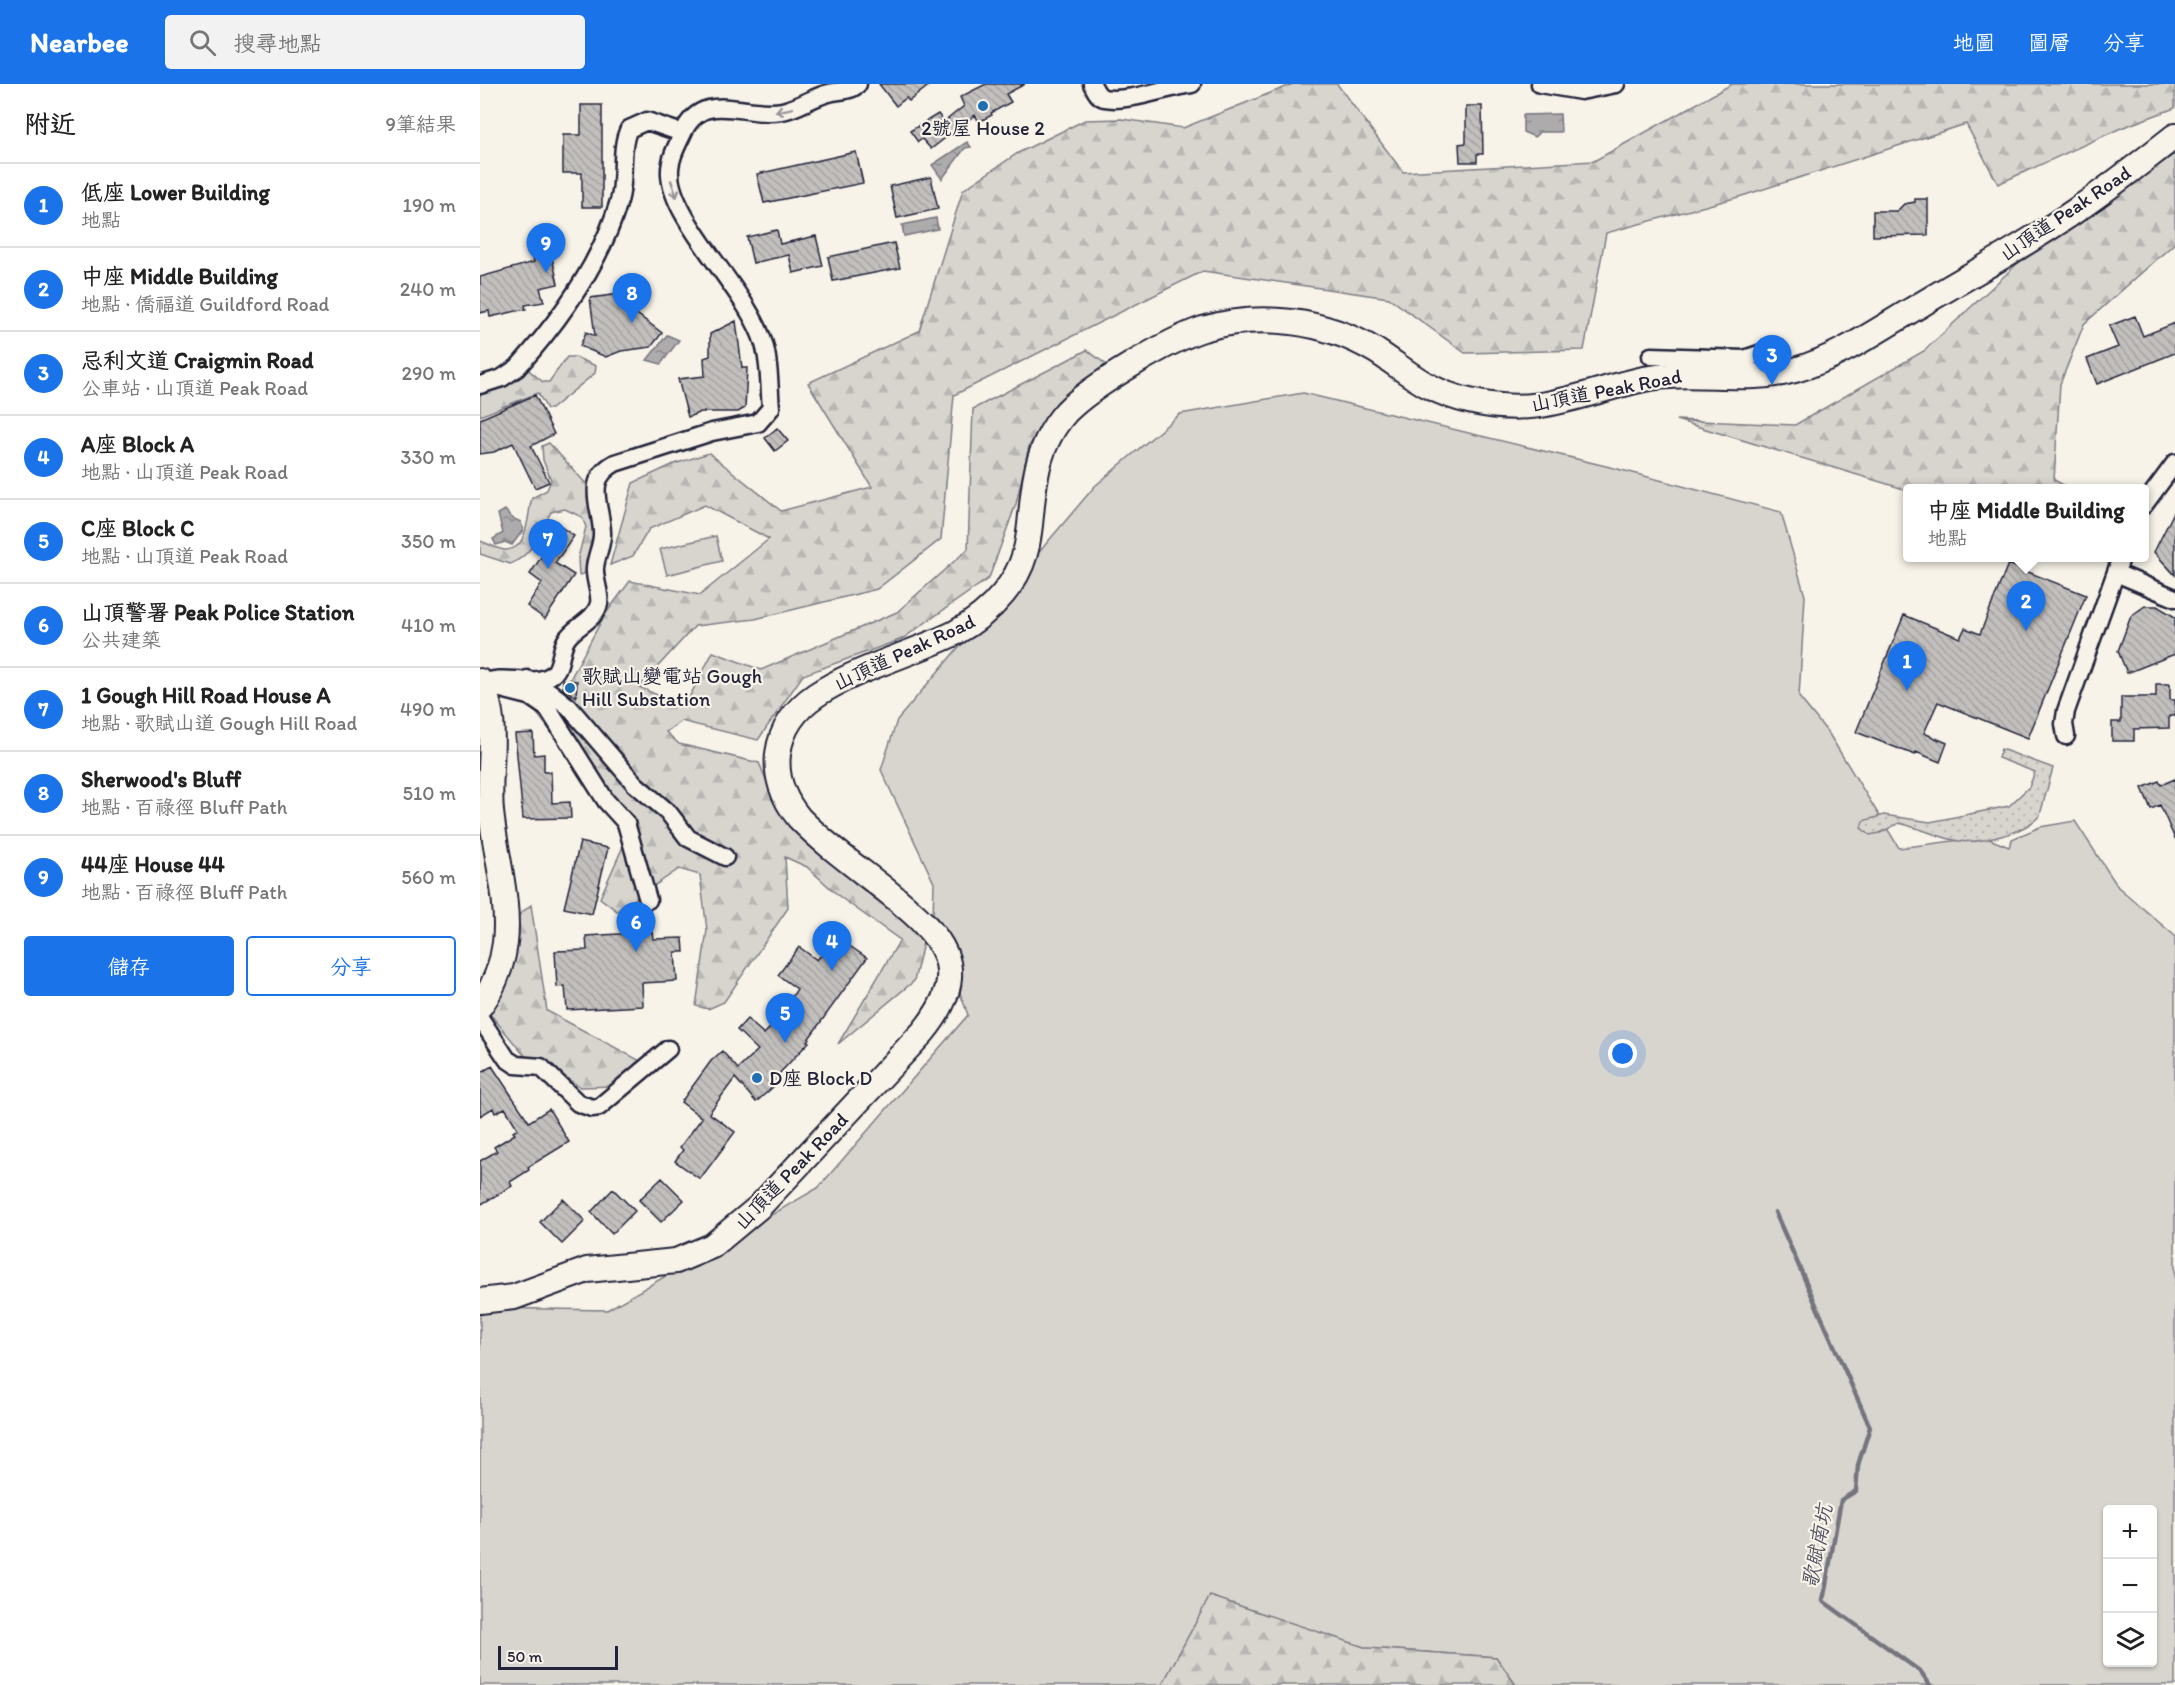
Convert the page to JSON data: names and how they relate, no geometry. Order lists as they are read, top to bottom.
{
  "streets": {
    "main road": ["山頂道 Peak Road"]
  },
  "water": ["歌賦南坑"],
  "places": ["2號屋 House 2", "歌賦山變電站 Gough Hill Substation", "D座 Block D"],
  "scale_bar": "50 m",
  "page": {
    "header": "Nearbee",
    "search": "搜尋地點",
    "nav": ["地圖", "圖層", "分享"],
    "heading": ["附近", "9筆結果"],
    "list": [
      {
        "mark": "1",
        "name": "低座 Lower Building",
        "note": "地點",
        "value": "190 m"
      },
      {
        "mark": "2",
        "name": "中座 Middle Building",
        "note": "地點 · 僑福道 Guildford Road",
        "value": "240 m"
      },
      {
        "mark": "3",
        "name": "忌利文道 Craigmin Road",
        "note": "公車站 · 山頂道 Peak Road",
        "value": "290 m"
      },
      {
        "mark": "4",
        "name": "A座 Block A",
        "note": "地點 · 山頂道 Peak Road",
        "value": "330 m"
      },
      {
        "mark": "5",
        "name": "C座 Block C",
        "note": "地點 · 山頂道 Peak Road",
        "value": "350 m"
      },
      {
        "mark": "6",
        "name": "山頂警署 Peak Police Station",
        "note": "公共建築",
        "value": "410 m"
      },
      {
        "mark": "7",
        "name": "1 Gough Hill Road House A",
        "note": "地點 · 歌賦山道 Gough Hill Road",
        "value": "490 m"
      },
      {
        "mark": "8",
        "name": "Sherwood's Bluff",
        "note": "地點 · 百祿徑 Bluff Path",
        "value": "510 m"
      },
      {
        "mark": "9",
        "name": "44座 House 44",
        "note": "地點 · 百祿徑 Bluff Path",
        "value": "560 m"
      }
    ],
    "pins": [
      "9",
      "8",
      "3",
      "7",
      "2",
      "1",
      "6",
      "4",
      "5"
    ],
    "popup": ["中座 Middle Building", "地點"],
    "buttons": ["儲存", "分享"],
    "map_buttons": ["+", "−"],
    "scale": "50 m"
  }
}
